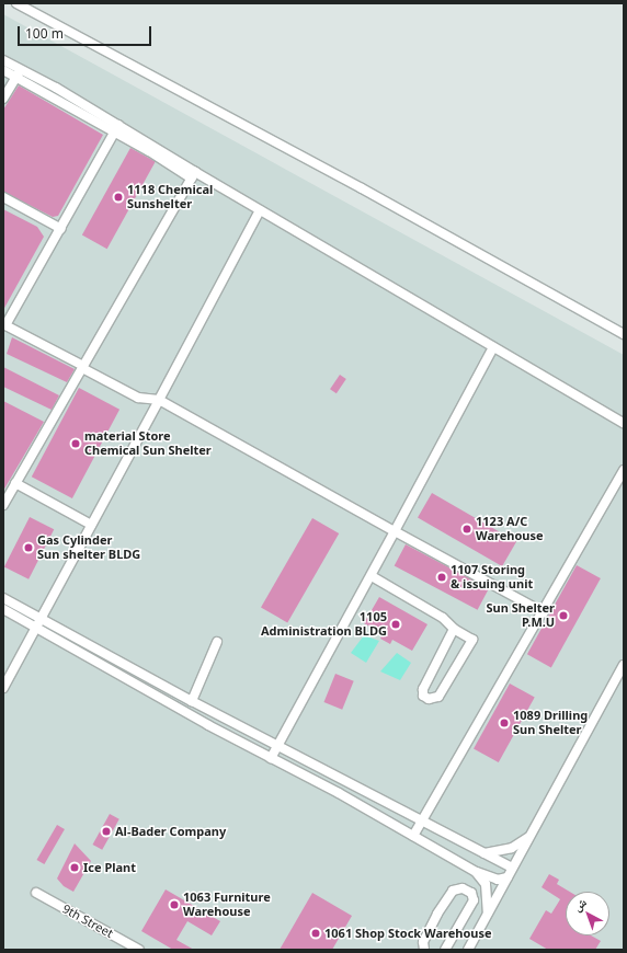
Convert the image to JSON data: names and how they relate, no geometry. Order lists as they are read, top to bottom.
{
  "streets": {
    "street": ["9th Street"]
  },
  "places": [
    "1118 Chemical Sunshelter",
    "material Store Chemical Sun Shelter",
    "1123 A/C Warehouse",
    "Gas Cylinder Sun shelter BLDG",
    "1107 Storing & issuing unit",
    "Sun Shelter P.M.U",
    "1105 Administration BLDG",
    "1089 Drilling Sun Shelter",
    "Al-Bader Company",
    "Ice Plant",
    "1063 Furniture Warehouse",
    "1061 Shop Stock Warehouse"
  ],
  "scale_bar": "100 m",
  "north": "top left"
}
